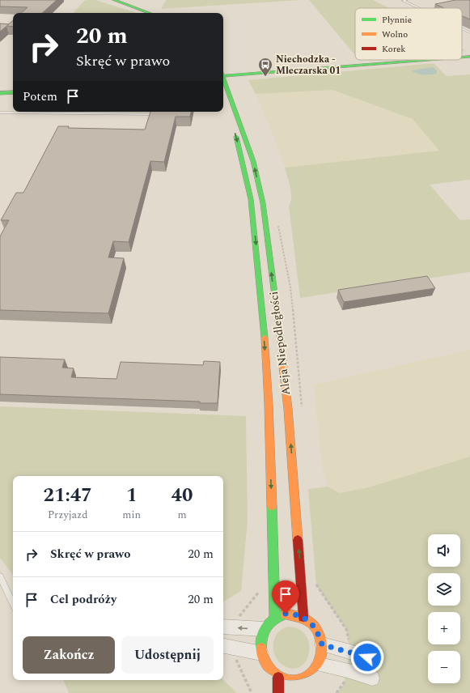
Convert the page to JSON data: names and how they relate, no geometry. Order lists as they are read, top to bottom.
{
  "streets": {
    "main road": ["Aleja Niepodległości"]
  },
  "places": {
    "bus stop": ["Niechodzka - Mleczarska 01"]
  },
  "legend": ["Płynnie", "Wolno", "Korek"],
  "page": {
    "turn": ["20 m", "Skręć w prawo"],
    "then": "Potem",
    "eta": [
      "21:47",
      "Przyjazd",
      "1",
      "min",
      "40",
      "m"
    ],
    "list": [
      {
        "name": "Skręć w prawo",
        "value": "20 m"
      },
      {
        "name": "Cel podróży",
        "value": "20 m"
      }
    ],
    "map_buttons": ["+", "−"],
    "buttons": ["Zakończ", "Udostępnij"]
  }
}
